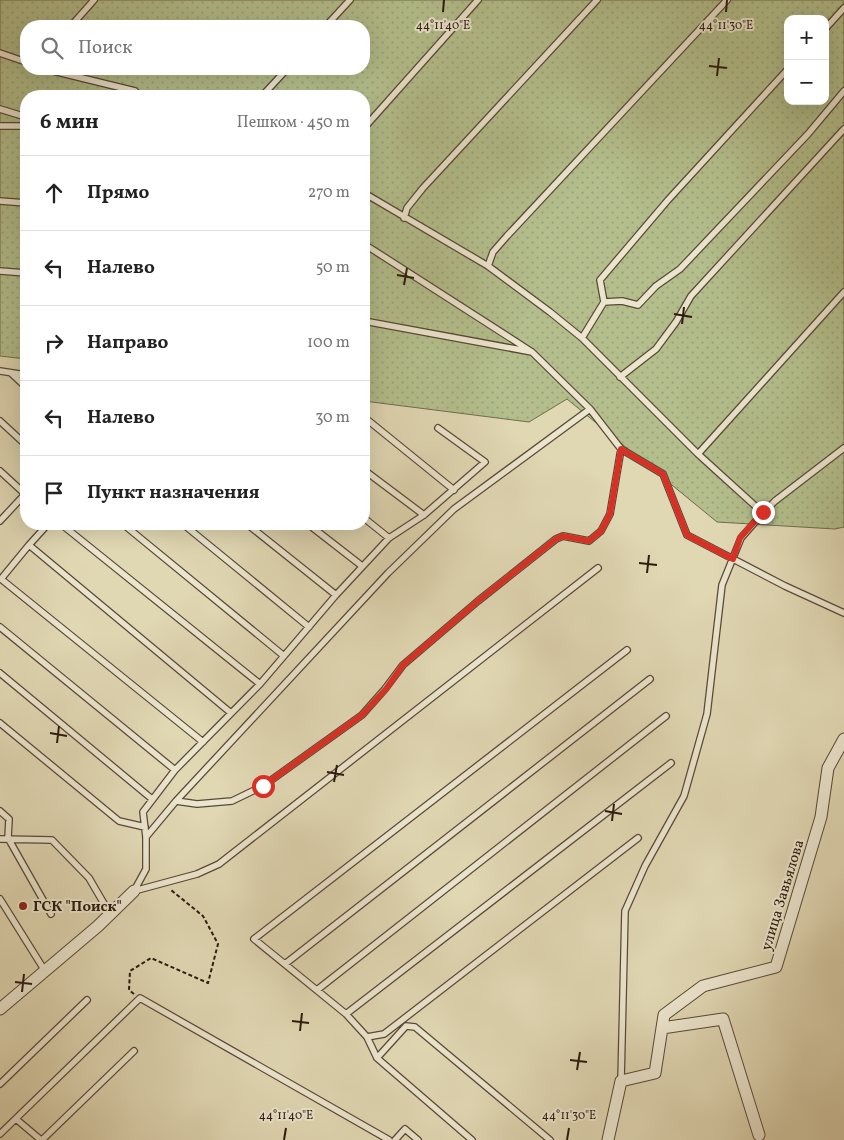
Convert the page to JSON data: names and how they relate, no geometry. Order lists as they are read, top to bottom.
{
  "streets": {
    "street": ["улица Завьялова"]
  },
  "places": ["ГСК \"Поиск\""],
  "page": {
    "map_buttons": ["+", "−"],
    "search": "Поиск",
    "heading": ["6 мин", "Пешком · 450 m"],
    "list": [
      ["Прямо", "270 m"],
      ["Налево", "50 m"],
      ["Направо", "100 m"],
      ["Налево", "30 m"],
      "Пункт назначения"
    ]
  },
  "coordinates": ["44°11'40\"E", "44°11'30\"E"]
}
